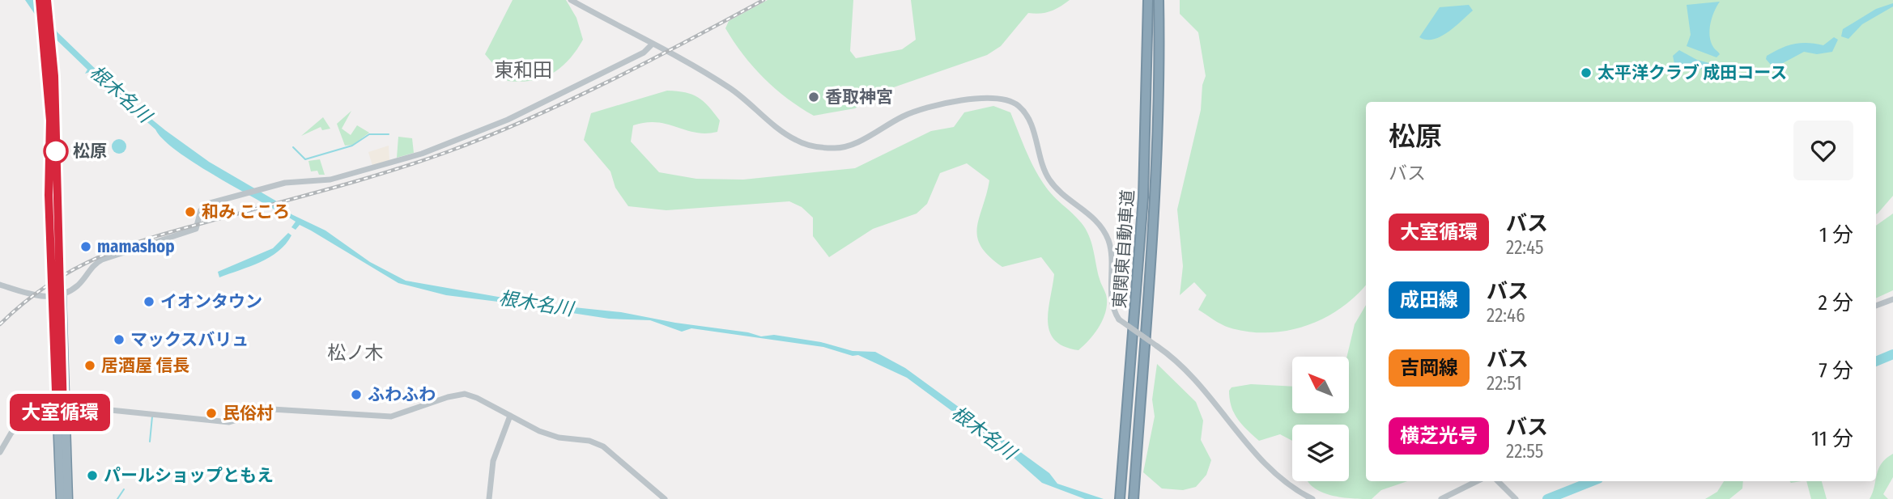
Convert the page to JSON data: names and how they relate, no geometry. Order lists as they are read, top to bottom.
{
  "streets": {
    "highway": ["東関東自動車道"]
  },
  "districts": ["東和田", "松ノ木"],
  "water": ["根木名川"],
  "places": [
    "太平洋クラブ 成田コース",
    "香取神宮",
    "松原",
    "和み こころ",
    "mamashop",
    "イオンタウン",
    "マックスバリュ",
    "居酒屋 信長",
    "ふわふわ",
    "民俗村",
    "パールショップともえ"
  ],
  "lines": ["bus line 大室循環"],
  "north": "top left",
  "page": {
    "on_map": "大室循環",
    "heading": ["松原", "バス"],
    "list": [
      {
        "mark": "大室循環",
        "name": "バス",
        "note": "22:45",
        "value": "1 分"
      },
      {
        "mark": "成田線",
        "name": "バス",
        "note": "22:46",
        "value": "2 分"
      },
      {
        "mark": "吉岡線",
        "name": "バス",
        "note": "22:51",
        "value": "7 分"
      },
      {
        "mark": "横芝光号",
        "name": "バス",
        "note": "22:55",
        "value": "11 分"
      }
    ]
  }
}
